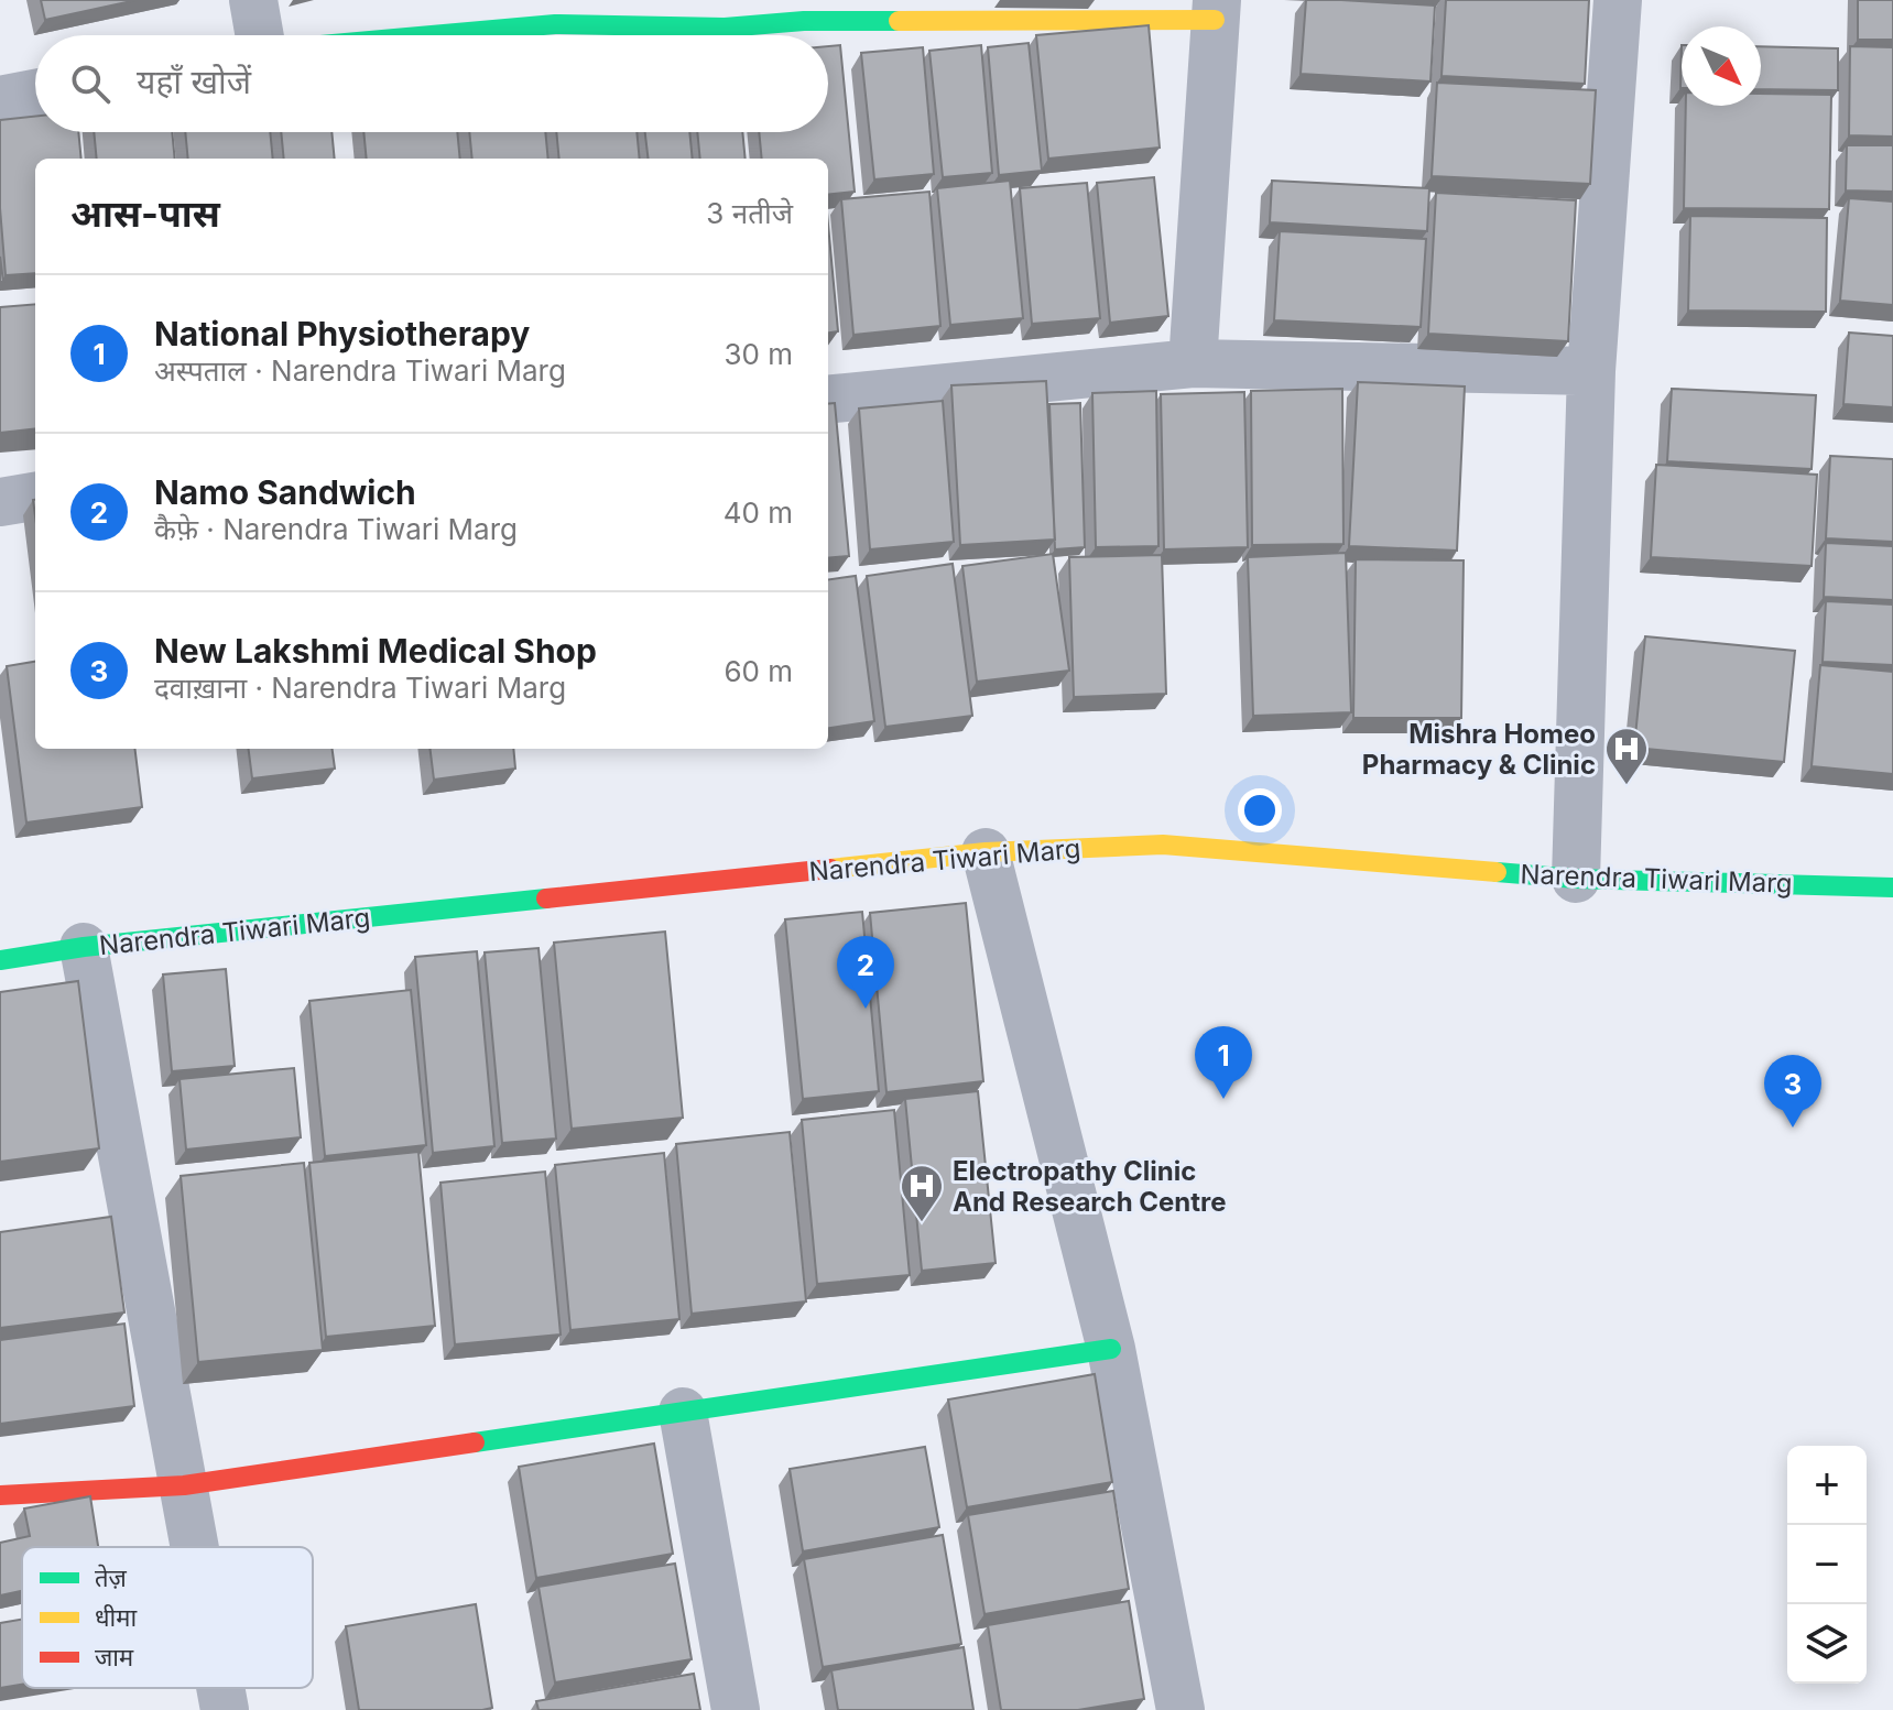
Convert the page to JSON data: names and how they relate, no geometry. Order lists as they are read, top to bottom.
{
  "streets": {
    "street": ["Narendra Tiwari Marg"]
  },
  "places": {
    "hospital": ["Mishra Homeo Pharmacy & Clinic", "Electropathy Clinic And Research Centre"]
  },
  "legend": ["तेज़", "धीमा", "जाम"],
  "north": "bottom right",
  "page": {
    "search": "यहाँ खोजें",
    "heading": ["आस-पास", "3 नतीजे"],
    "list": [
      {
        "mark": "1",
        "name": "National Physiotherapy",
        "note": "अस्पताल · Narendra Tiwari Marg",
        "value": "30 m"
      },
      {
        "mark": "2",
        "name": "Namo Sandwich",
        "note": "कैफ़े · Narendra Tiwari Marg",
        "value": "40 m"
      },
      {
        "mark": "3",
        "name": "New Lakshmi Medical Shop",
        "note": "दवाख़ाना · Narendra Tiwari Marg",
        "value": "60 m"
      }
    ],
    "pins": ["2", "1", "3"],
    "map_buttons": ["+", "−"]
  }
}
